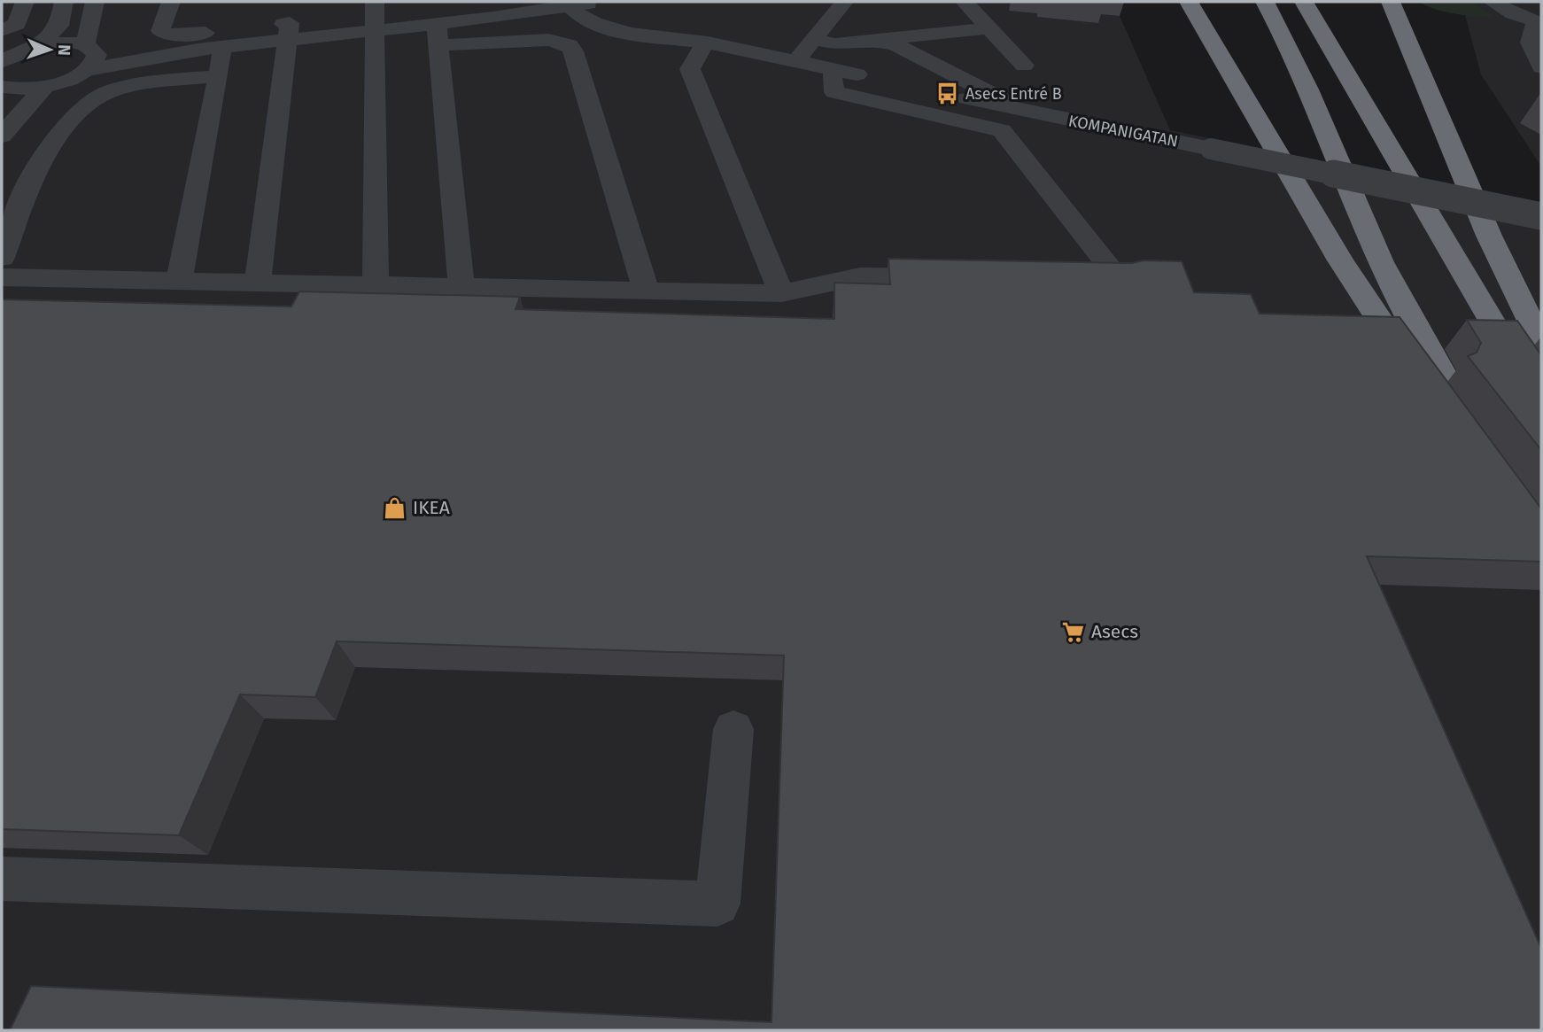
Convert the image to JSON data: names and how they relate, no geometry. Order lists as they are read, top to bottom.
{
  "streets": {
    "street": ["KOMPANIGATAN"]
  },
  "places": {
    "bus stop": ["Asecs Entré B"],
    "shop": ["IKEA"],
    "supermarket": ["Asecs"]
  },
  "north": "right"
}
